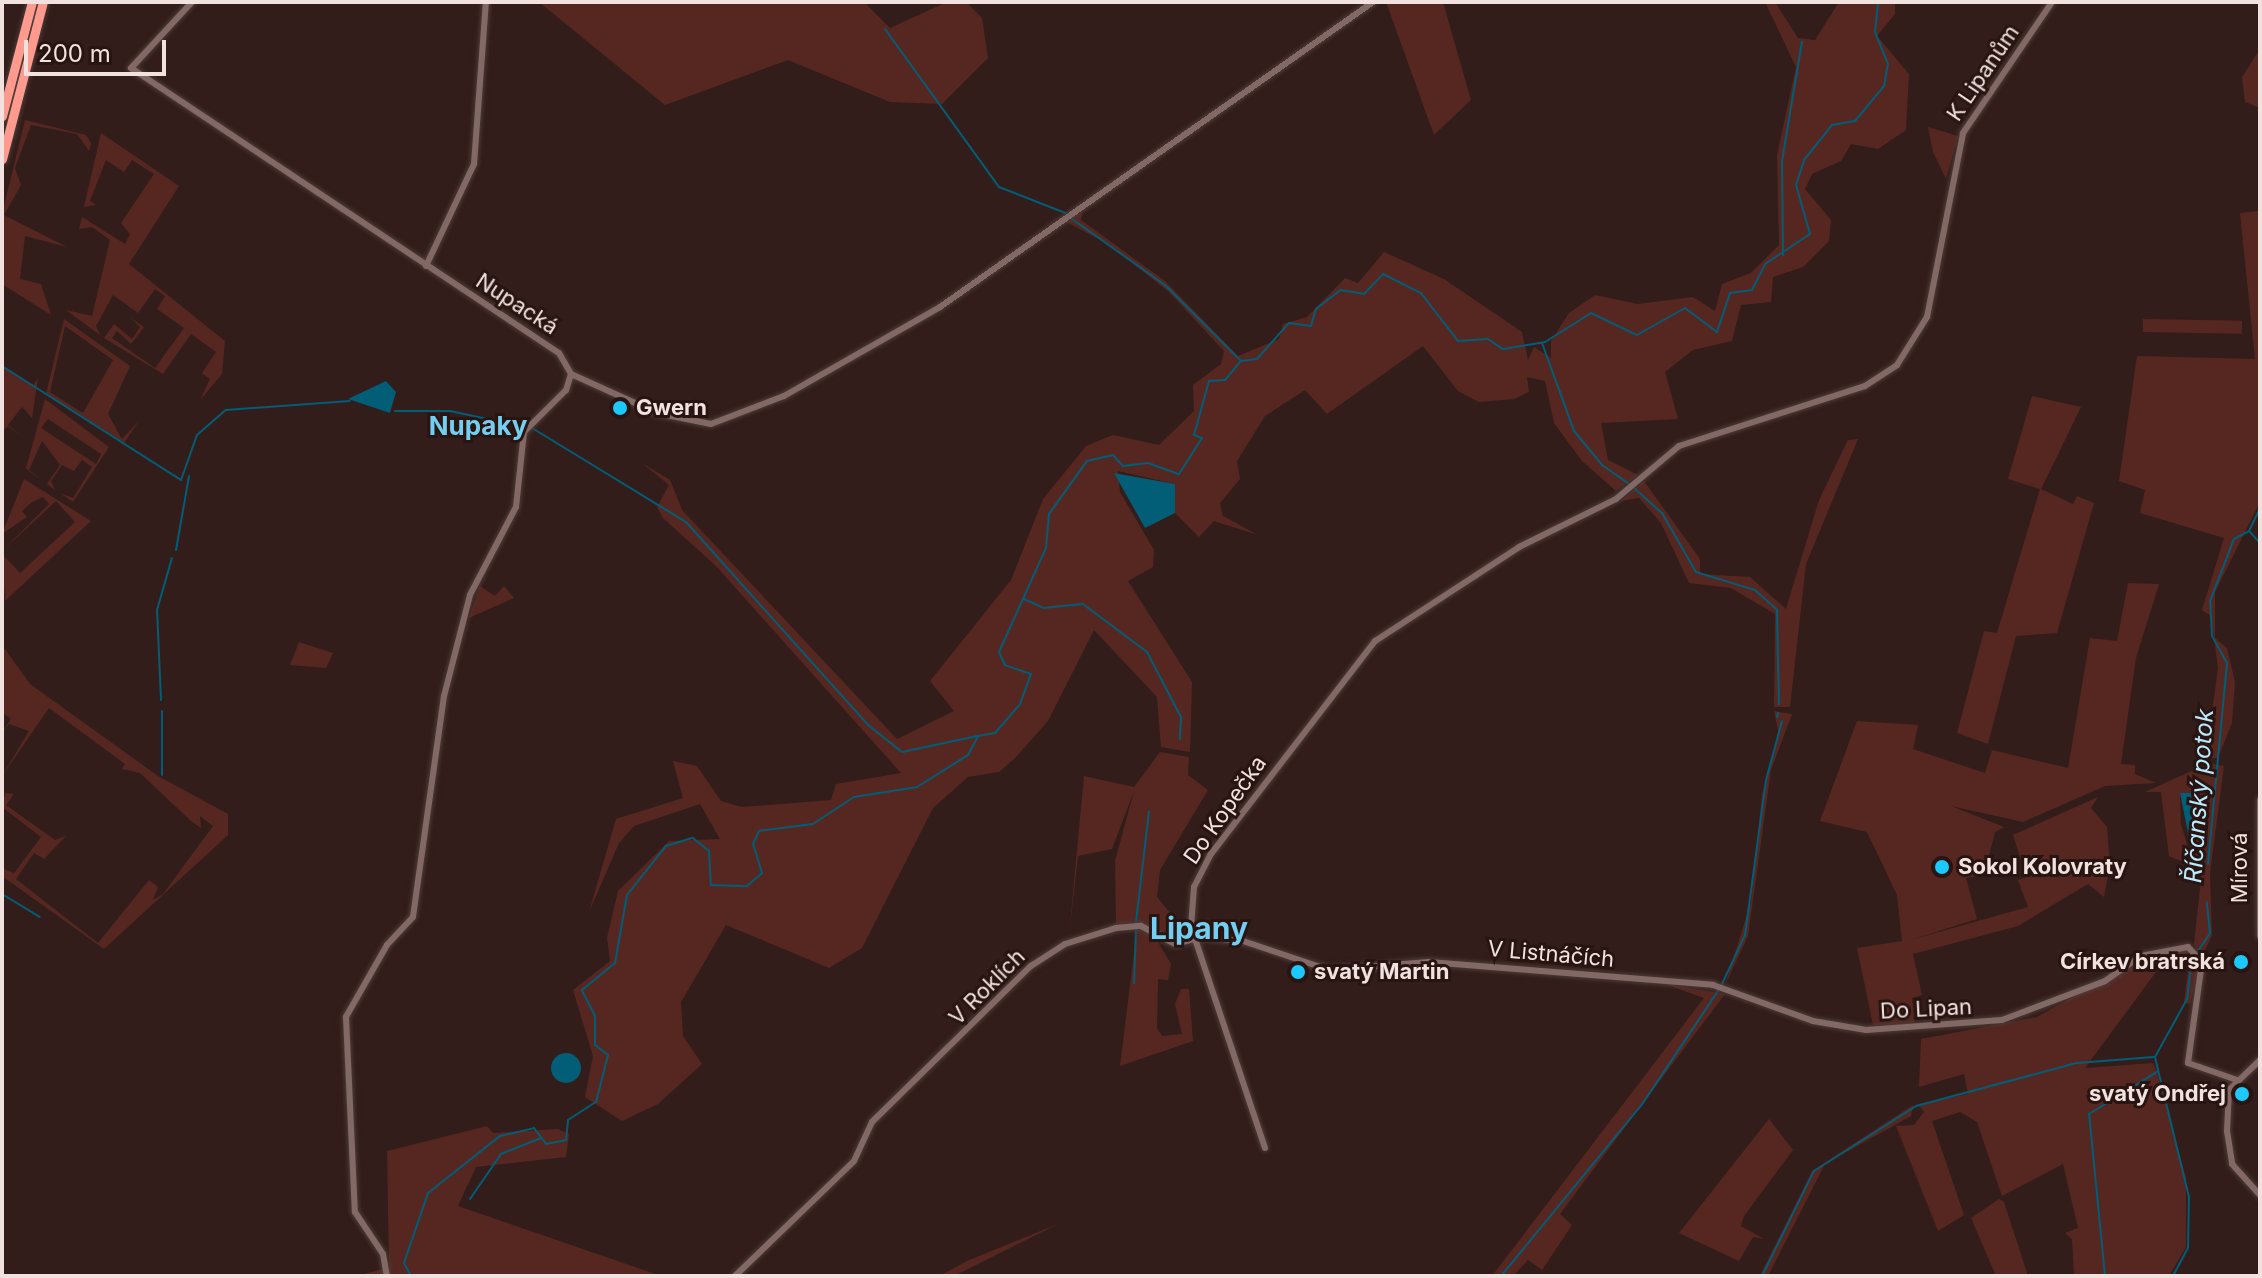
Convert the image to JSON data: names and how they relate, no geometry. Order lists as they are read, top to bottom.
{
  "streets": {
    "street": [
      "K Lipanům",
      "Nupacká",
      "Do Kopečka",
      "Mírová",
      "V Listnáčích",
      "V Roklích",
      "Do Lipan"
    ]
  },
  "crossings": [
    ["K Lipanům", "Do Kopečka"],
    ["Do Kopečka", "V Listnáčích"],
    ["Do Kopečka", "V Roklích"],
    ["V Listnáčích", "V Roklích"],
    ["V Listnáčích", "Do Lipan"]
  ],
  "districts": ["Nupaky", "Lipany"],
  "water": ["Říčanský potok"],
  "places": [
    "Gwern",
    "Sokol Kolovraty",
    "Církev bratrská",
    "svatý Martin",
    "svatý Ondřej"
  ],
  "scale_bar": "200 m"
}
